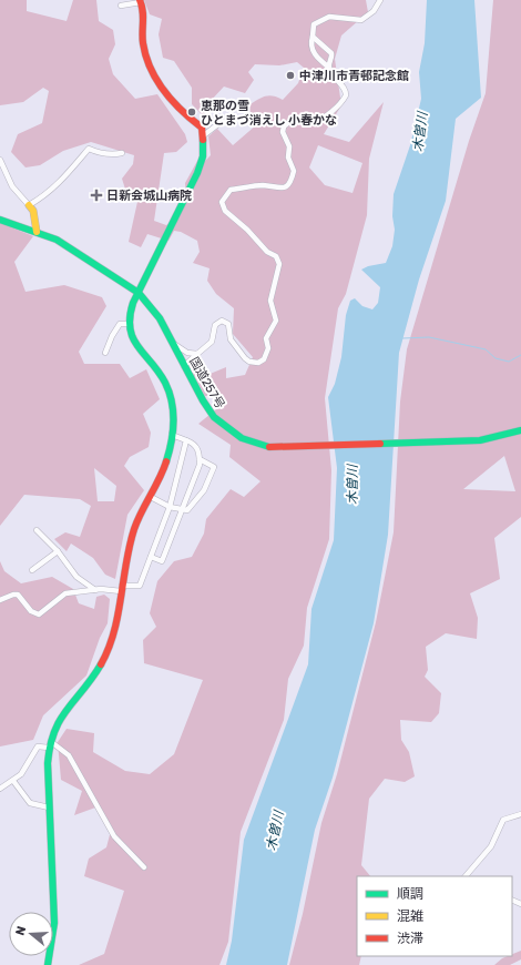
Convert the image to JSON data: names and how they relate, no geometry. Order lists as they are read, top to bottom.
{
  "streets": {
    "main road": ["国道257号"]
  },
  "water": ["木曽川"],
  "places": {
    "other": ["中津川市青邨記念館", "恵那の雪 ひとまづ消えし 小春かな"],
    "health": ["日新会城山病院"]
  },
  "legend": ["順調", "混雑", "渋滞"],
  "north": "left"
}
